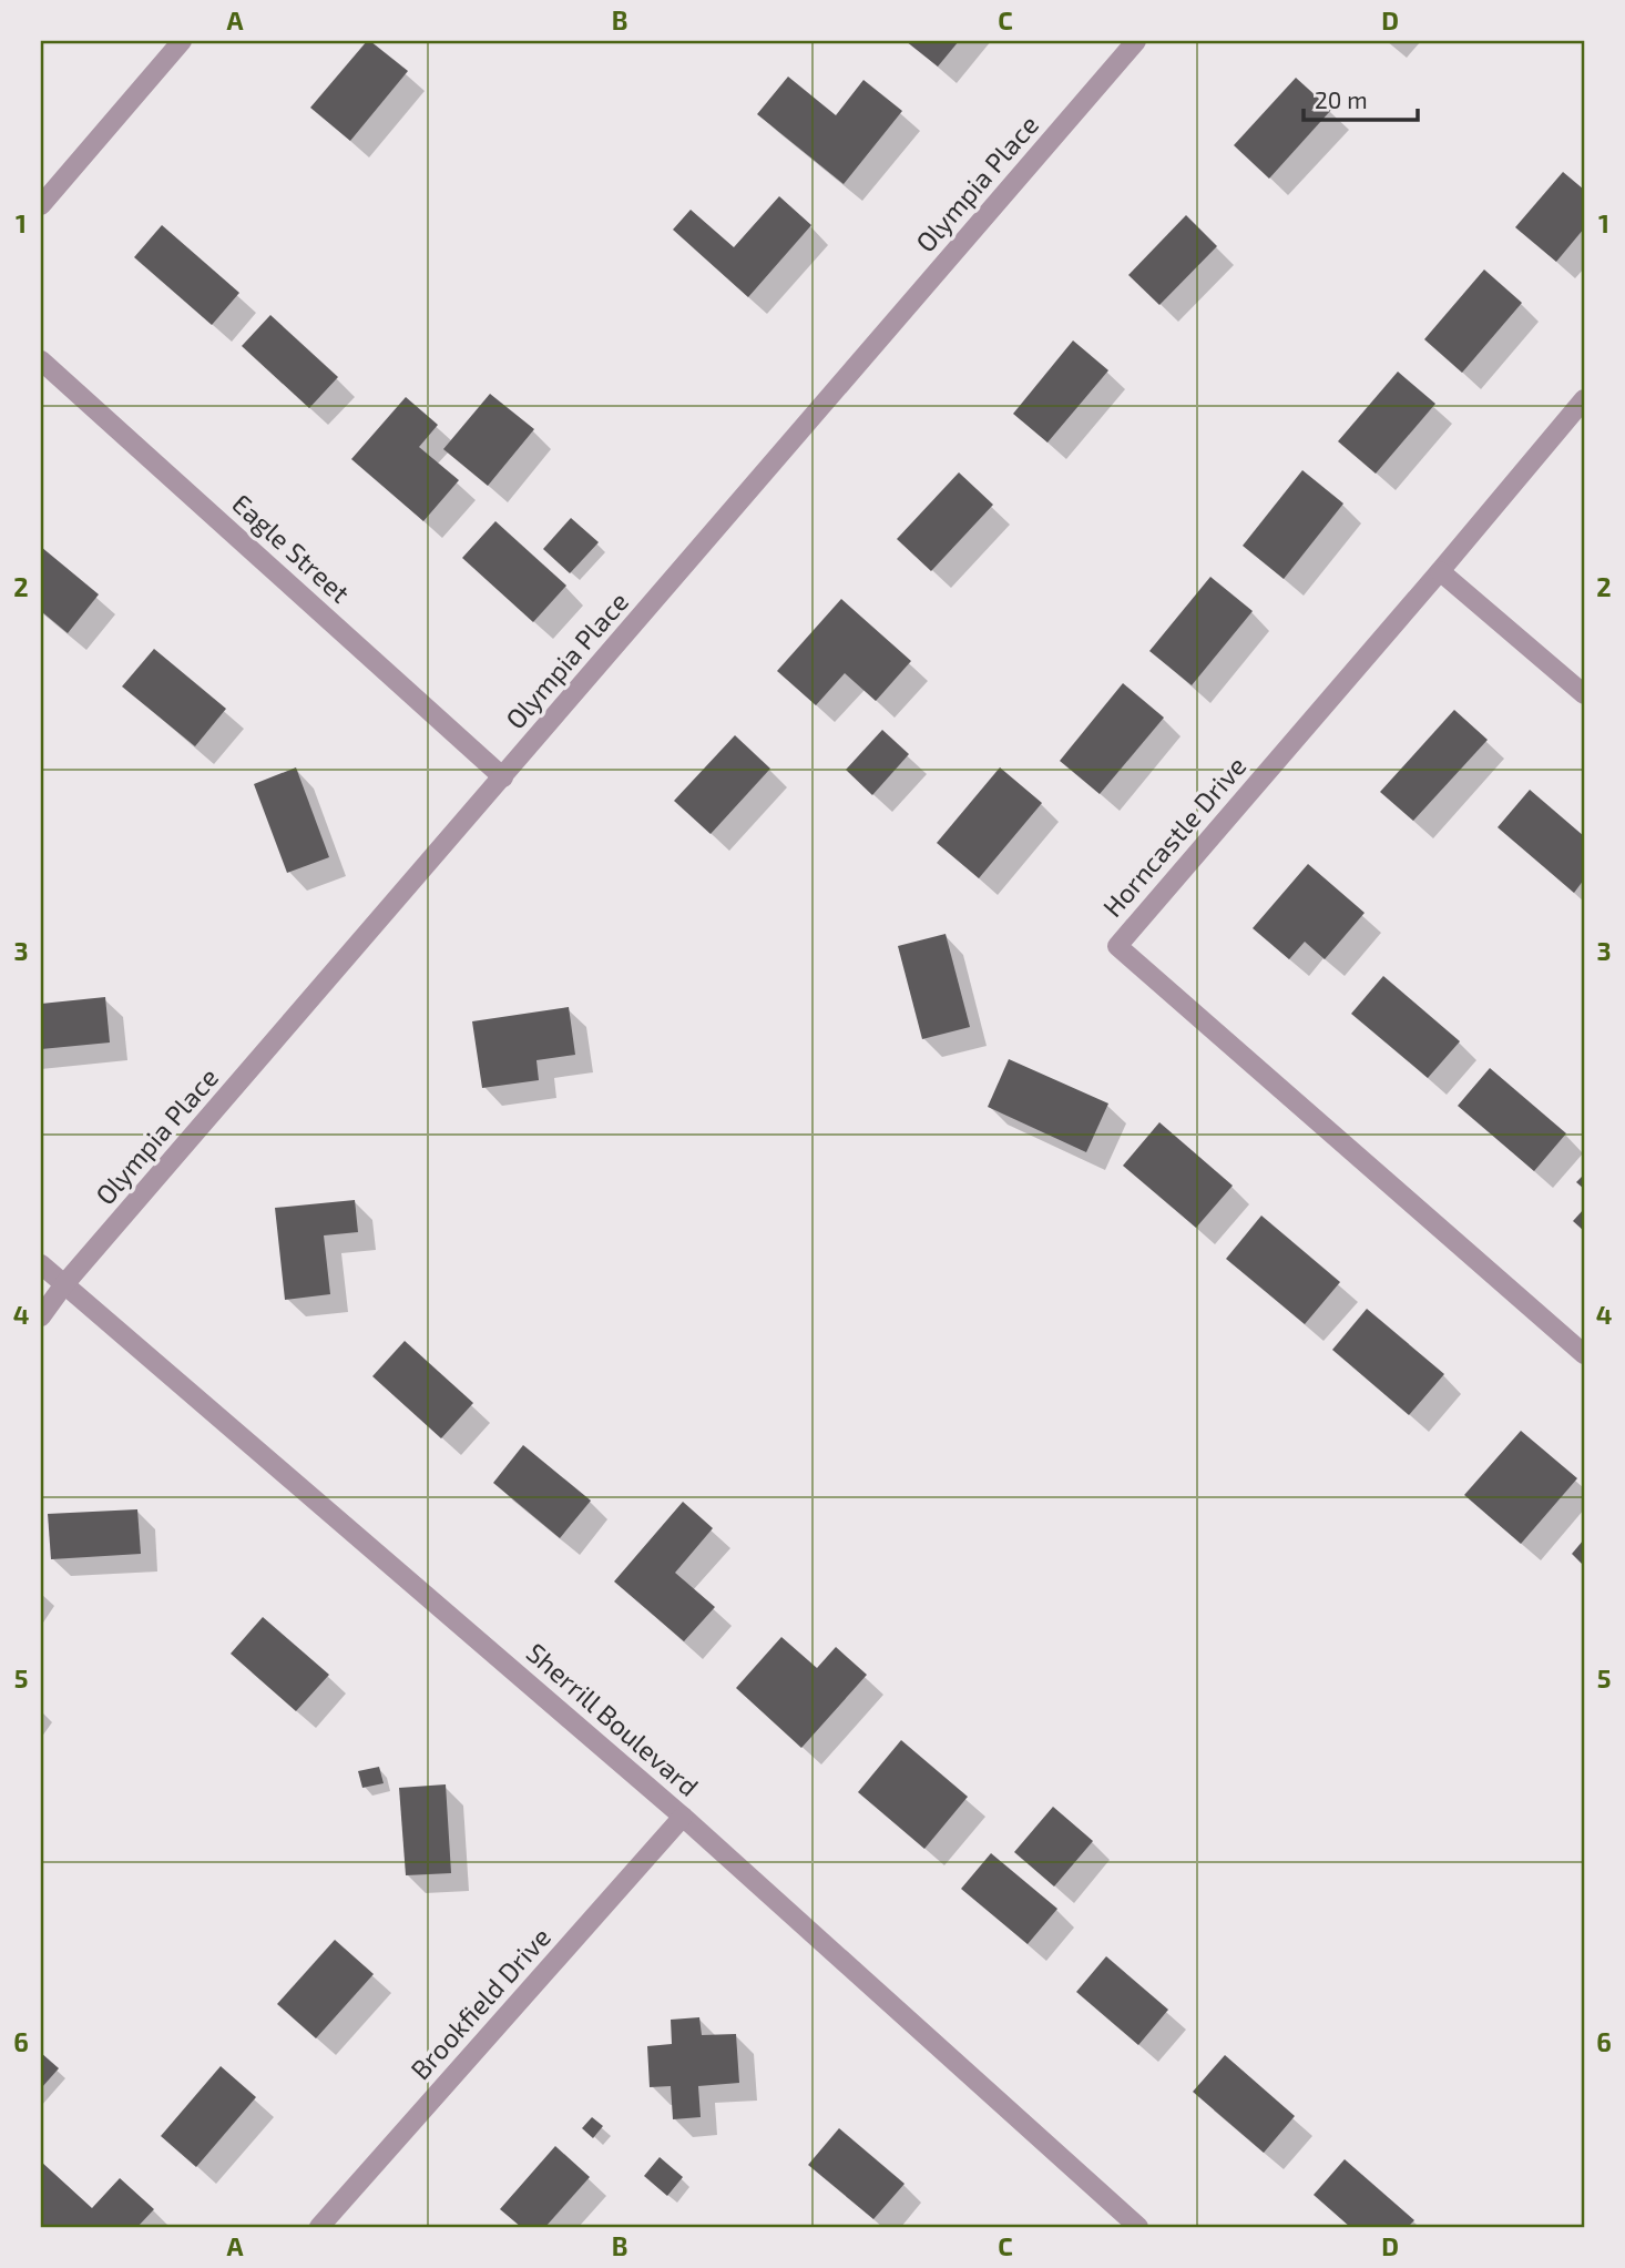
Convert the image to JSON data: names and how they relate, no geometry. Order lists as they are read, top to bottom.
{
  "streets": {
    "street": [
      "Olympia Place",
      "Eagle Street",
      "Horncastle Drive",
      "Sherrill Boulevard",
      "Brookfield Drive"
    ]
  },
  "crossings": [
    ["Olympia Place", "Eagle Street"],
    ["Olympia Place", "Sherrill Boulevard"],
    ["Sherrill Boulevard", "Brookfield Drive"]
  ],
  "scale_bar": "20 m",
  "grid": {
    "columns": [
      "A",
      "B",
      "C",
      "D"
    ],
    "rows": [
      "1",
      "2",
      "3",
      "4",
      "5",
      "6"
    ]
  }
}
